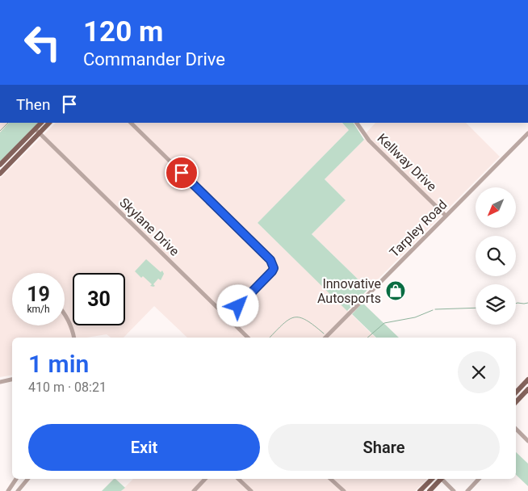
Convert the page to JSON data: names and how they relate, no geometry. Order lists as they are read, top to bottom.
{
  "streets": {
    "street": ["Kellway Drive", "Skylane Drive", "Tarpley Road"]
  },
  "crossings": [
    ["Kellway Drive", "Tarpley Road"]
  ],
  "places": {
    "shop": ["Innovative Autosports"]
  },
  "north": "bottom left",
  "page": {
    "turn": ["120 m", "Commander Drive"],
    "then": "Then",
    "speed": "19 km/h",
    "limit": "30",
    "heading": ["1 min", "410 m · 08:21"],
    "buttons": ["Exit", "Share"]
  }
}
